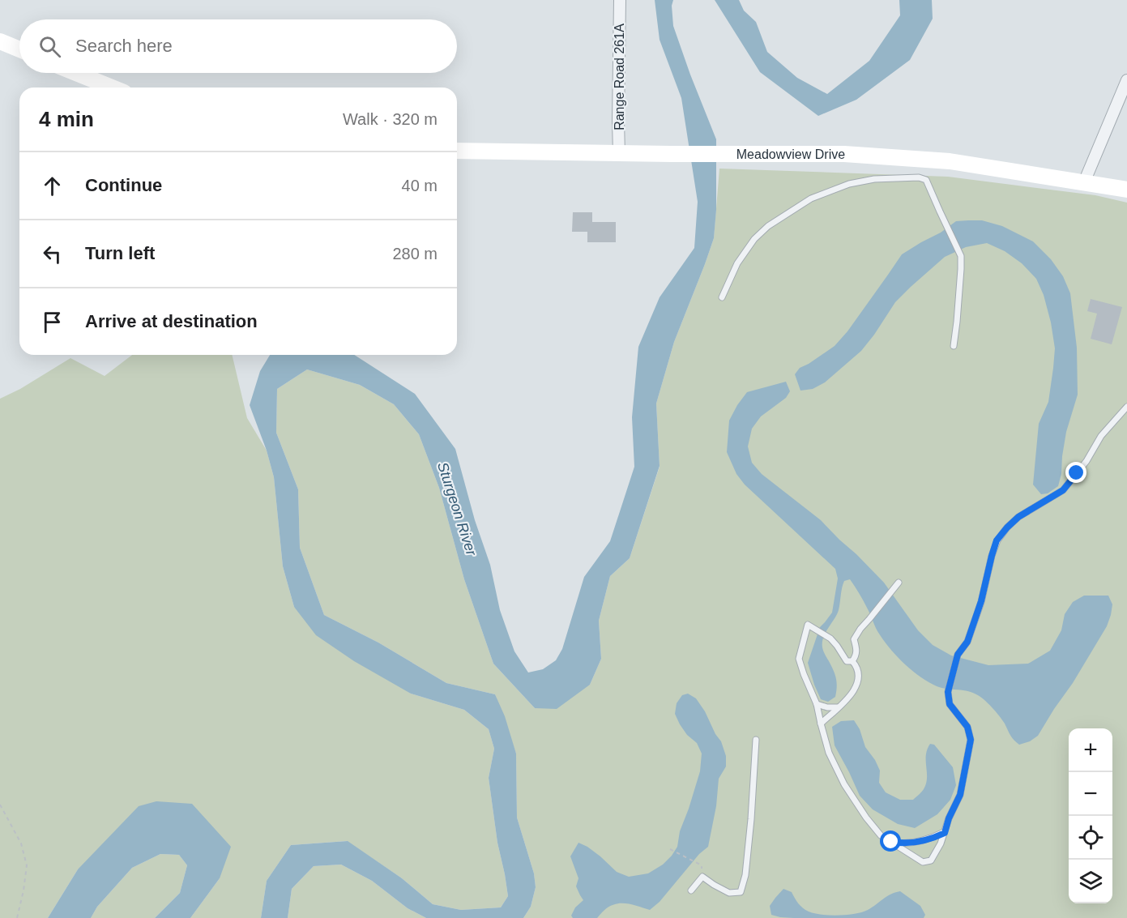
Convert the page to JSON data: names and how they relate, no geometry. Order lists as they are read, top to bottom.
{
  "streets": {
    "street": ["Range Road 261A", "Meadowview Drive"]
  },
  "crossings": [
    ["Range Road 261A", "Meadowview Drive"]
  ],
  "water": ["Sturgeon River"],
  "page": {
    "search": "Search here",
    "heading": ["4 min", "Walk · 320 m"],
    "list": [
      ["Continue", "40 m"],
      ["Turn left", "280 m"],
      "Arrive at destination"
    ],
    "map_buttons": ["+", "−"]
  }
}
